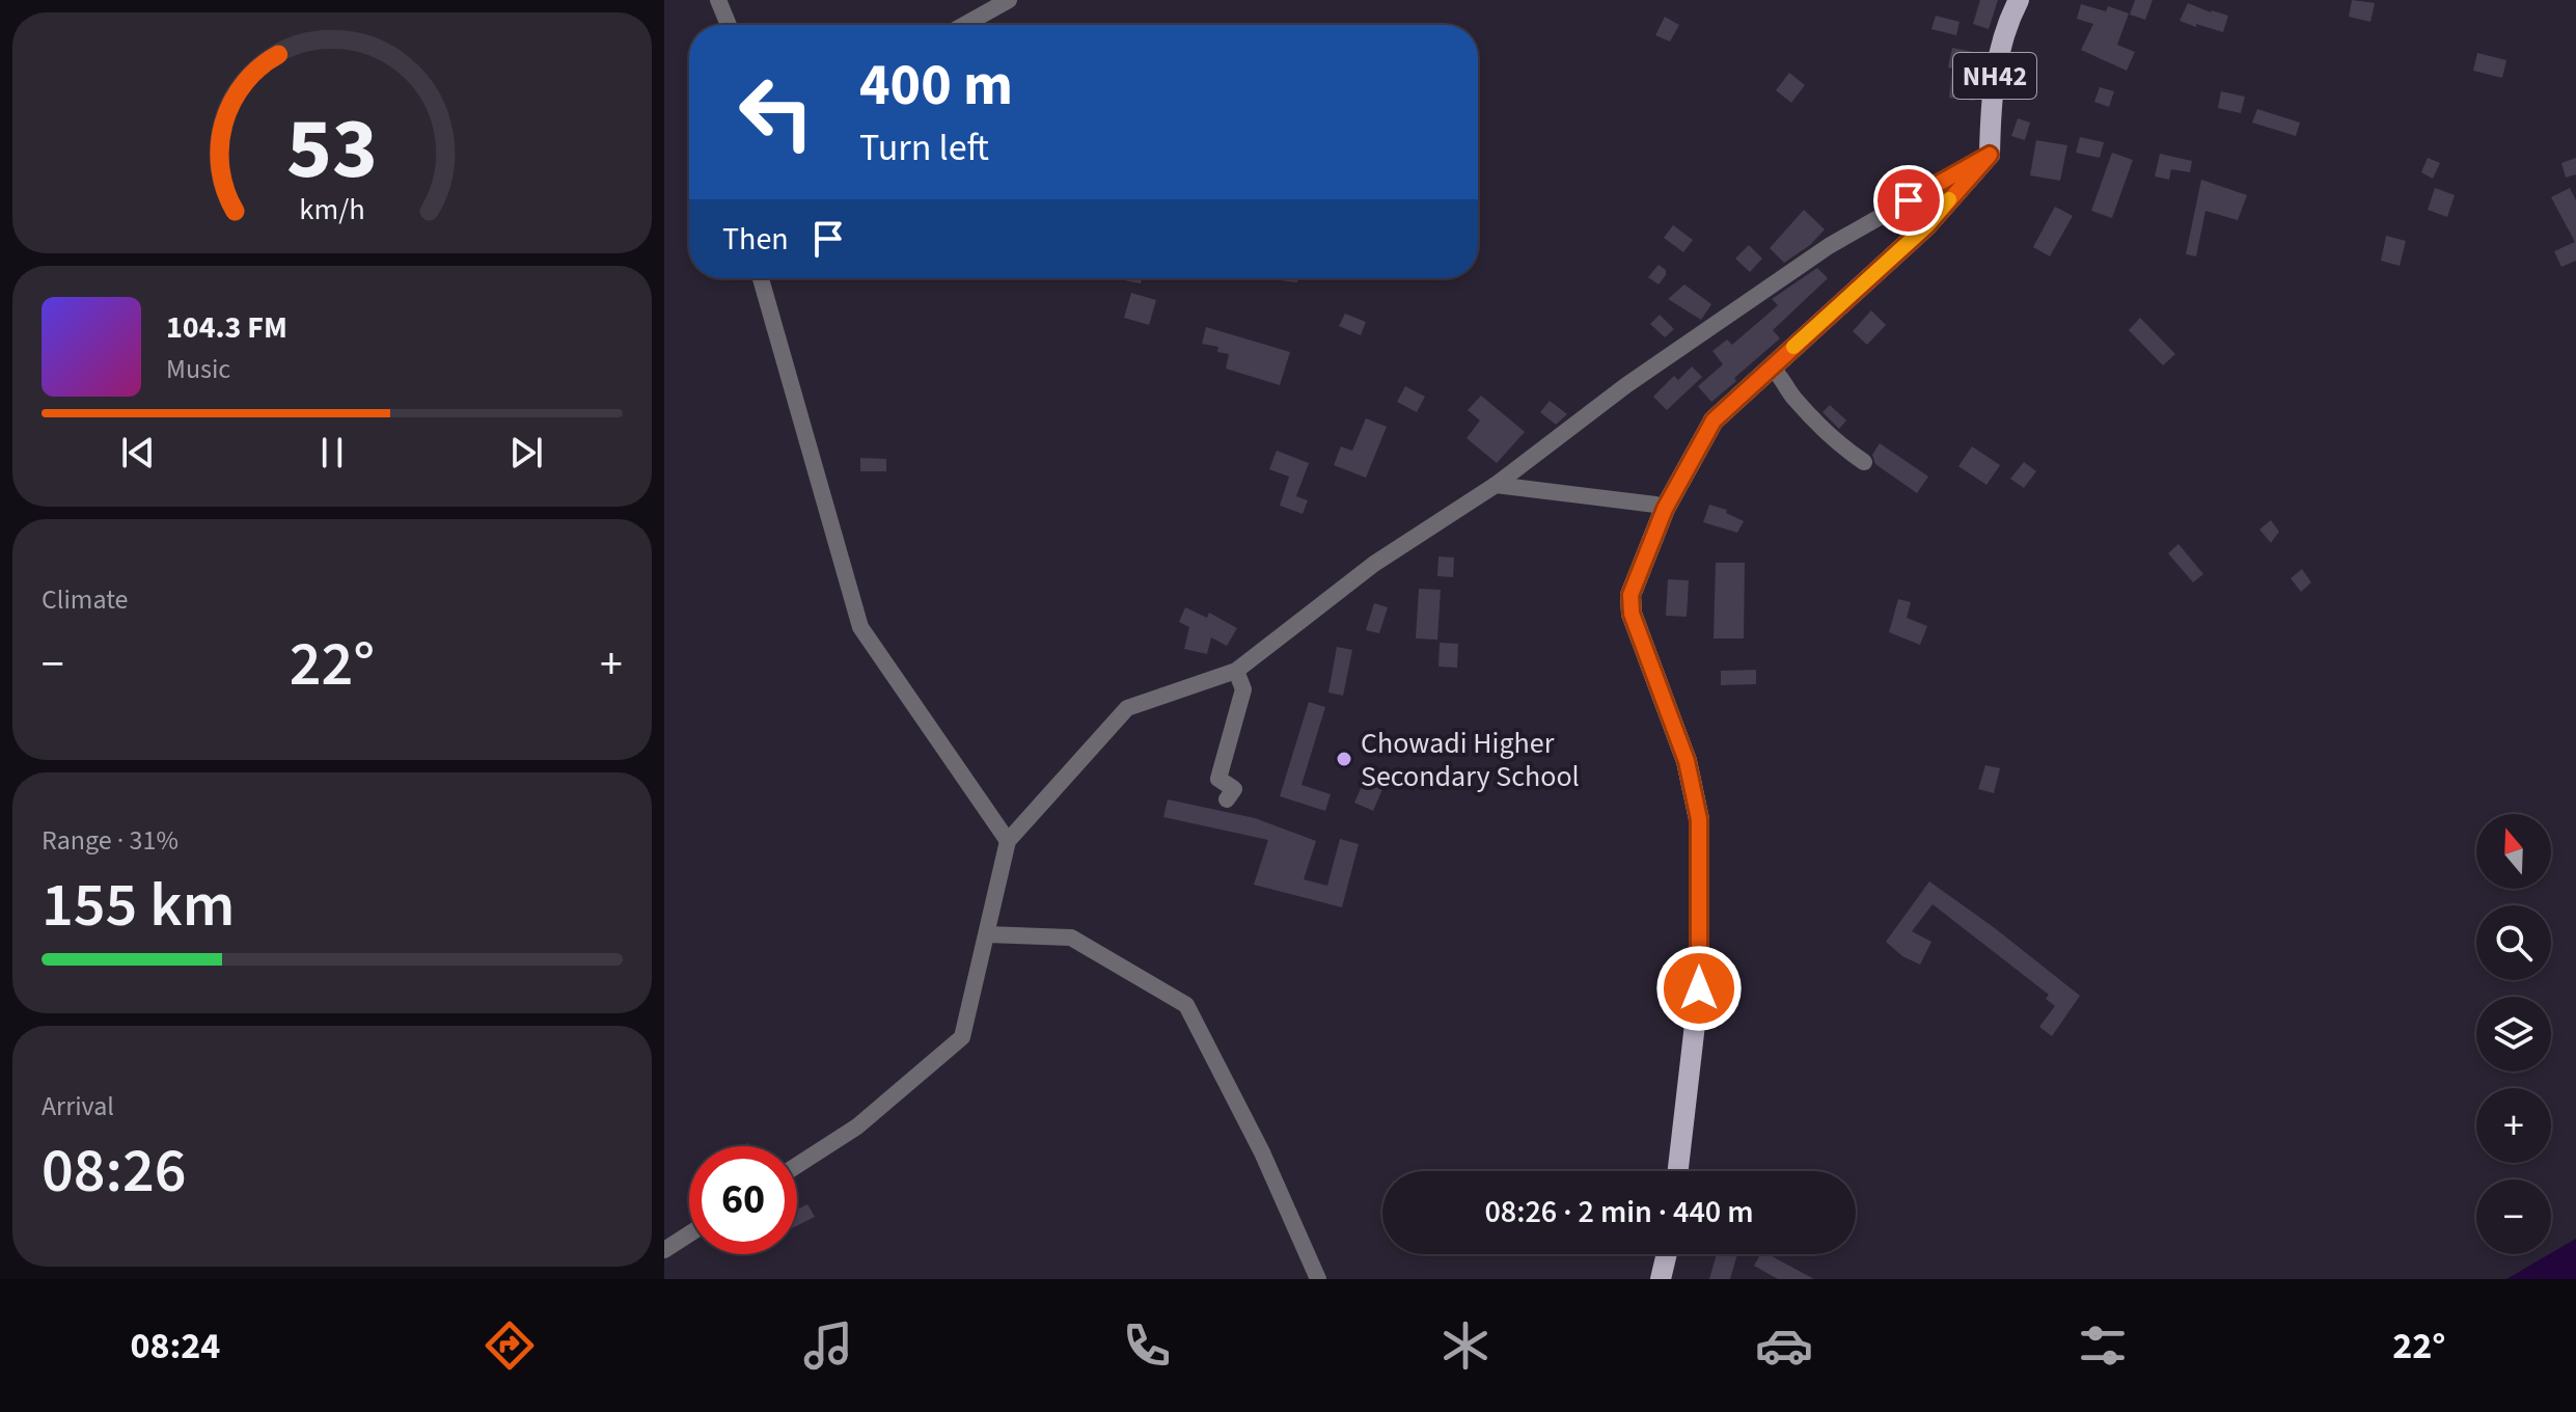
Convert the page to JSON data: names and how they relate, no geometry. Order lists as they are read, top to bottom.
{
  "streets": {
    "main road": ["NH42"]
  },
  "places": ["Chowadi Higher Secondary School"],
  "north": "top",
  "page": {
    "turn": ["400 m", "Turn left"],
    "then": "Then",
    "song": ["104.3 FM", "Music"],
    "tile": [
      "Climate",
      ["Range · 31%", "155 km"],
      ["Arrival", "08:26"]
    ],
    "heat": ["−", "22°", "+"],
    "map_buttons": ["+", "−"],
    "limit": "60",
    "trip": "08:26 · 2 min · 440 m",
    "tabs": ["08:24", "22°"],
    "gauge": ["53", "km/h"]
  }
}
